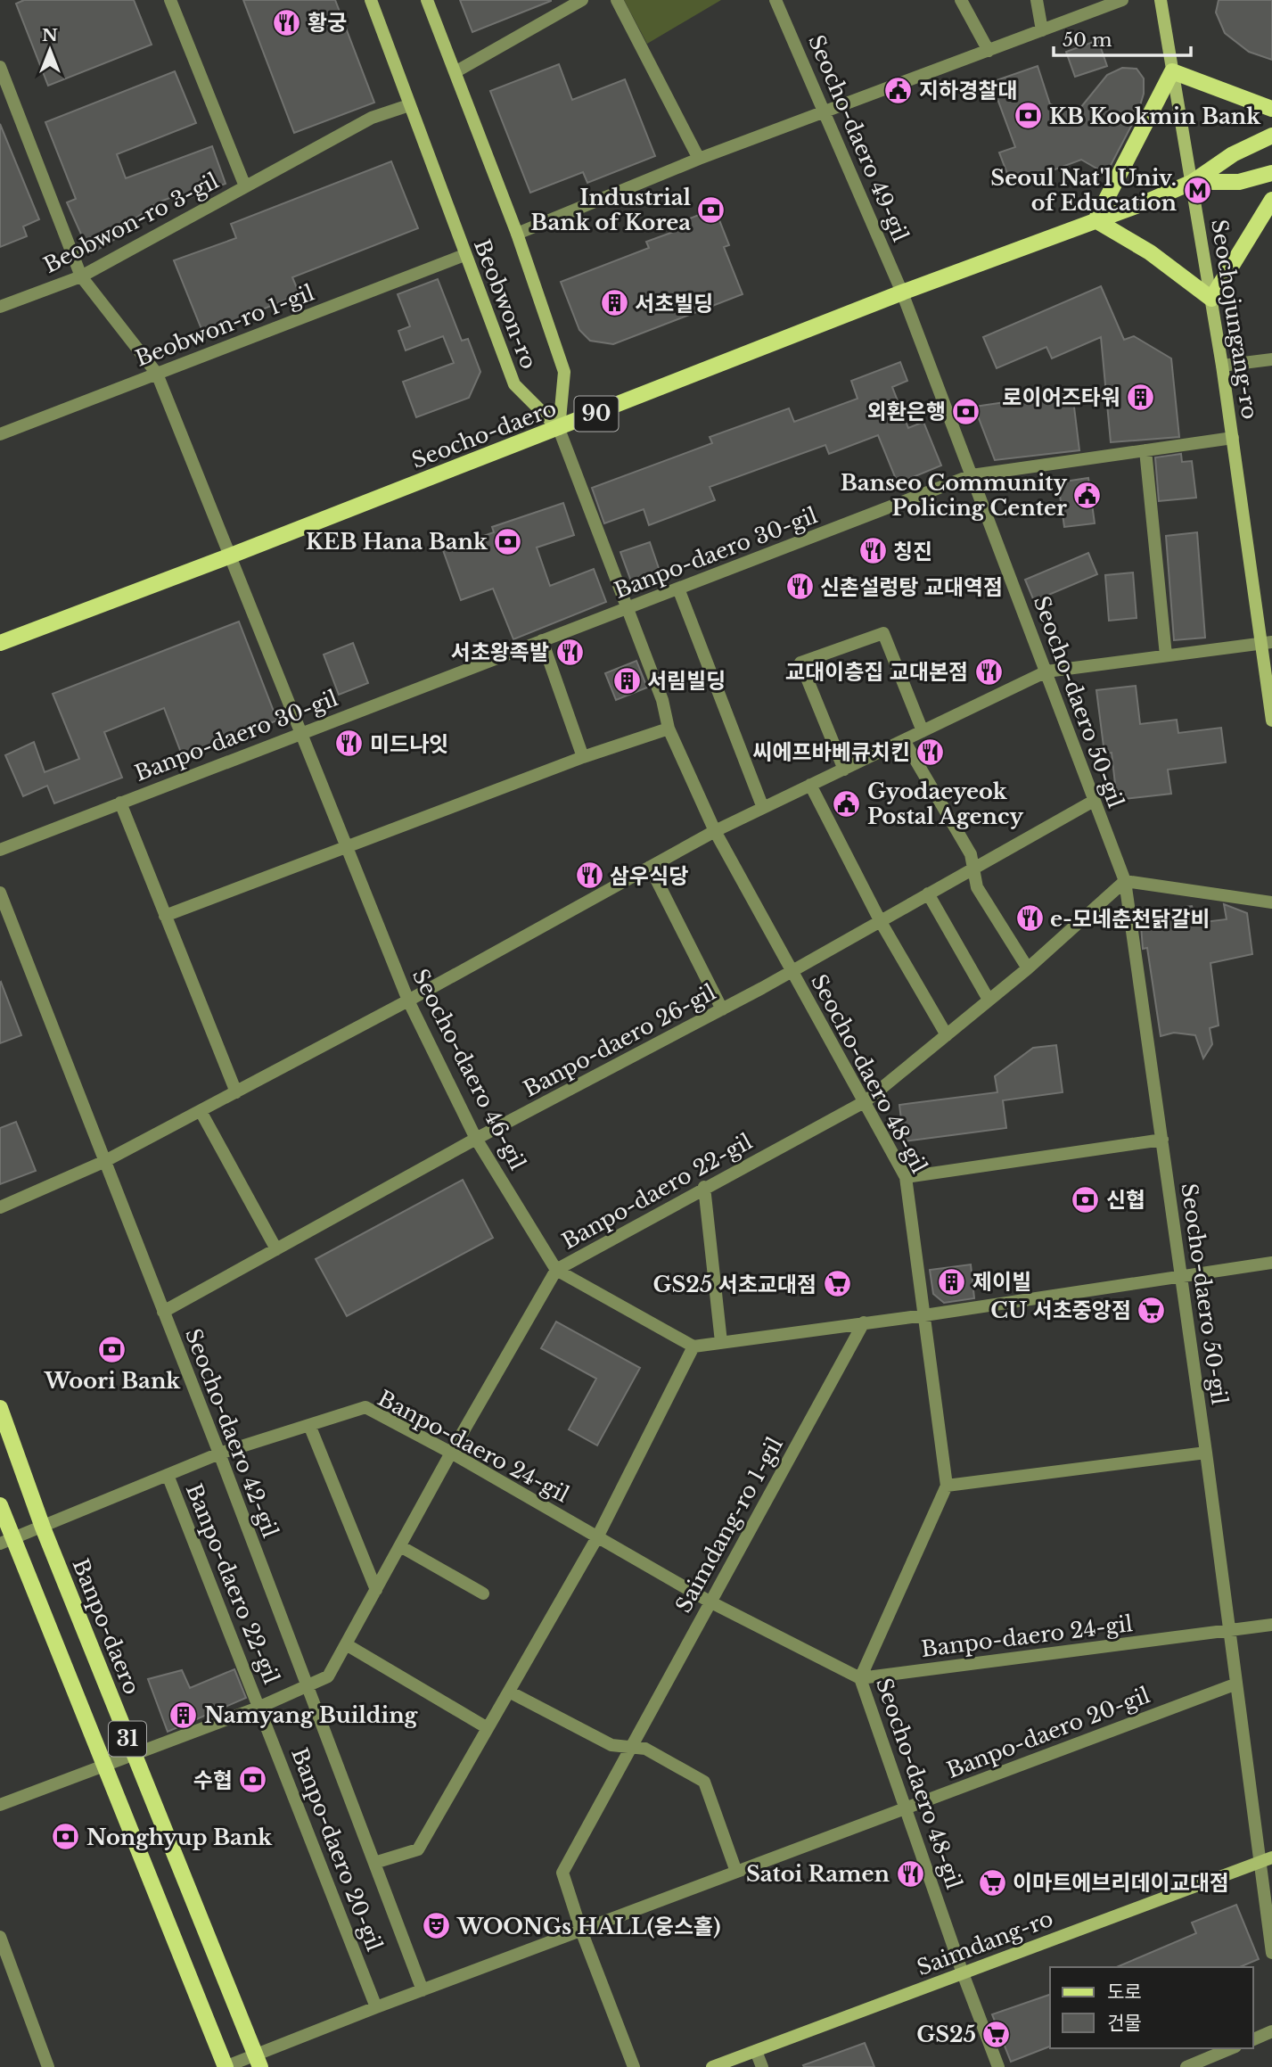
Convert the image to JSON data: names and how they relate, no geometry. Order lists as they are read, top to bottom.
{
  "streets": {
    "main road": [
      "Beobwon-ro",
      "Seochojungang-ro",
      "90",
      "Seocho-daero",
      "Banpo-daero",
      "31",
      "Saimdang-ro"
    ],
    "street": [
      "Seocho-daero 49-gil",
      "Beobwon-ro 3-gil",
      "Beobwon-ro 1-gil",
      "Banpo-daero 30-gil",
      "Seocho-daero 50-gil",
      "Banpo-daero 26-gil",
      "Seocho-daero 46-gil",
      "Seocho-daero 48-gil",
      "Banpo-daero 22-gil",
      "Seocho-daero 42-gil",
      "Banpo-daero 24-gil",
      "Saimdang-ro 1-gil",
      "Banpo-daero 20-gil"
    ]
  },
  "crossings": [
    ["Seocho-daero 49-gil", "Seocho-daero"],
    ["Seocho-daero 49-gil", "Seocho-daero 50-gil"],
    ["Beobwon-ro 3-gil", "Beobwon-ro"],
    ["Beobwon-ro 3-gil", "Seocho-daero 46-gil"],
    ["Beobwon-ro", "Beobwon-ro 1-gil"],
    ["Beobwon-ro", "Seocho-daero"],
    ["Beobwon-ro", "Seocho-daero 48-gil"],
    ["Seochojungang-ro", "Seocho-daero"],
    ["Seochojungang-ro", "Banpo-daero 30-gil"],
    ["Beobwon-ro 1-gil", "Seocho-daero 46-gil"],
    ["Seocho-daero", "Seocho-daero 50-gil"],
    ["Seocho-daero", "Seocho-daero 46-gil"],
    ["Seocho-daero", "Seocho-daero 48-gil"],
    ["Banpo-daero 30-gil", "Seocho-daero 50-gil"],
    ["Banpo-daero 30-gil", "Seocho-daero 46-gil"],
    ["Banpo-daero 30-gil", "Seocho-daero 48-gil"],
    ["Seocho-daero 50-gil", "Banpo-daero 26-gil"],
    ["Seocho-daero 50-gil", "Banpo-daero 22-gil"],
    ["Seocho-daero 50-gil", "Banpo-daero 24-gil"],
    ["Seocho-daero 50-gil", "Banpo-daero 20-gil"],
    ["Seocho-daero 50-gil", "Saimdang-ro"],
    ["Banpo-daero 26-gil", "Seocho-daero 46-gil"],
    ["Banpo-daero 26-gil", "Seocho-daero 48-gil"],
    ["Banpo-daero 26-gil", "Seocho-daero 42-gil"],
    ["Seocho-daero 46-gil", "Banpo-daero 22-gil"],
    ["Seocho-daero 48-gil", "Banpo-daero 22-gil"],
    ["Seocho-daero 48-gil", "Banpo-daero 24-gil"],
    ["Seocho-daero 48-gil", "Banpo-daero 20-gil"],
    ["Seocho-daero 48-gil", "Saimdang-ro"],
    ["Banpo-daero 22-gil", "Seocho-daero 42-gil"],
    ["Banpo-daero 22-gil", "Banpo-daero 24-gil"],
    ["Banpo-daero 22-gil", "Banpo-daero"],
    ["Banpo-daero 22-gil", "Banpo-daero 20-gil"],
    ["Banpo-daero 22-gil", "31"],
    ["Seocho-daero 42-gil", "Banpo-daero 24-gil"],
    ["Seocho-daero 42-gil", "Banpo-daero 20-gil"],
    ["Banpo-daero 24-gil", "Saimdang-ro 1-gil"],
    ["Banpo-daero 24-gil", "Banpo-daero"],
    ["Banpo-daero 24-gil", "31"],
    ["Saimdang-ro 1-gil", "Banpo-daero 20-gil"],
    ["Banpo-daero", "Banpo-daero 20-gil"],
    ["Banpo-daero 20-gil", "31"]
  ],
  "places": {
    "restaurant": [
      "황궁",
      "칭진",
      "신촌설렁탕 교대역점",
      "서초왕족발",
      "교대이층집 교대본점",
      "미드나잇",
      "씨에프바베큐치킨",
      "삼우식당",
      "e-모네춘천닭갈비",
      "Satoi Ramen"
    ],
    "public building": ["지하경찰대", "Banseo Community Policing Center", "Gyodaeyeok Postal Agency"],
    "bank": [
      "KB Kookmin Bank",
      "Industrial Bank of Korea",
      "외환은행",
      "KEB Hana Bank",
      "신협",
      "Woori Bank",
      "수협",
      "Nonghyup Bank"
    ],
    "metro station": ["Seoul Nat'l Univ. of Education"],
    "building": [
      "서초빌딩",
      "로이어즈타워",
      "서림빌딩",
      "제이빌",
      "Namyang Building"
    ],
    "supermarket": [
      "GS25 서초교대점",
      "CU 서초중앙점",
      "이마트에브리데이교대점",
      "GS25"
    ],
    "theatre": ["WOONGs HALL(웅스홀)"]
  },
  "legend": ["도로", "건물"],
  "scale_bar": "50 m",
  "north": "top"
}
